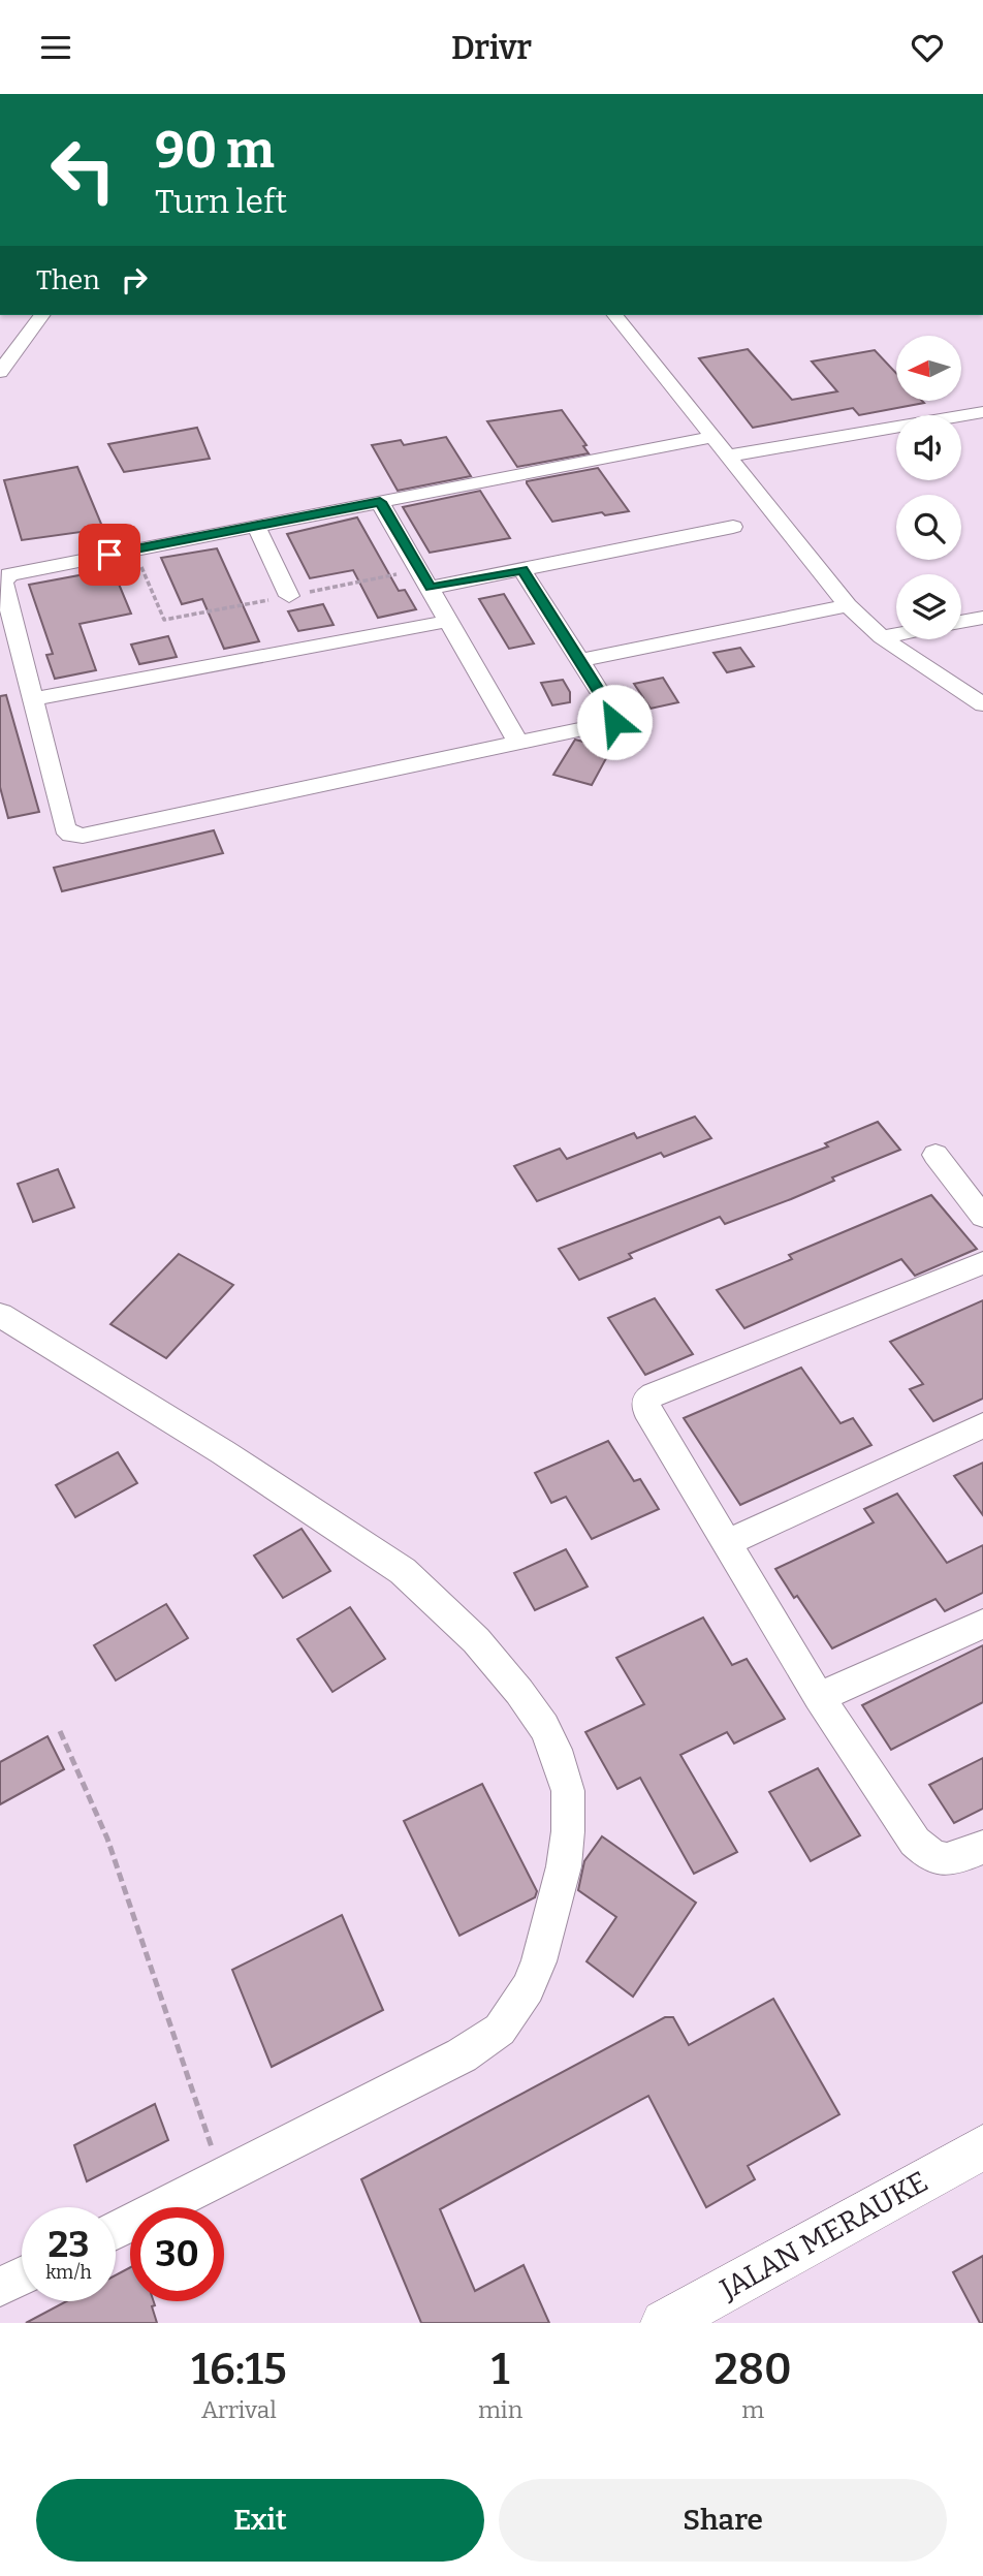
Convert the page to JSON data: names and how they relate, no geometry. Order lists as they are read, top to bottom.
{
  "streets": {
    "street": ["JALAN MERAUKE"]
  },
  "north": "left",
  "page": {
    "header": "Drivr",
    "turn": ["90 m", "Turn left"],
    "then": "Then",
    "speed": "23 km/h",
    "limit": "30",
    "eta": [
      "16:15",
      "Arrival",
      "1",
      "min",
      "280",
      "m"
    ],
    "buttons": ["Exit", "Share"]
  }
}
